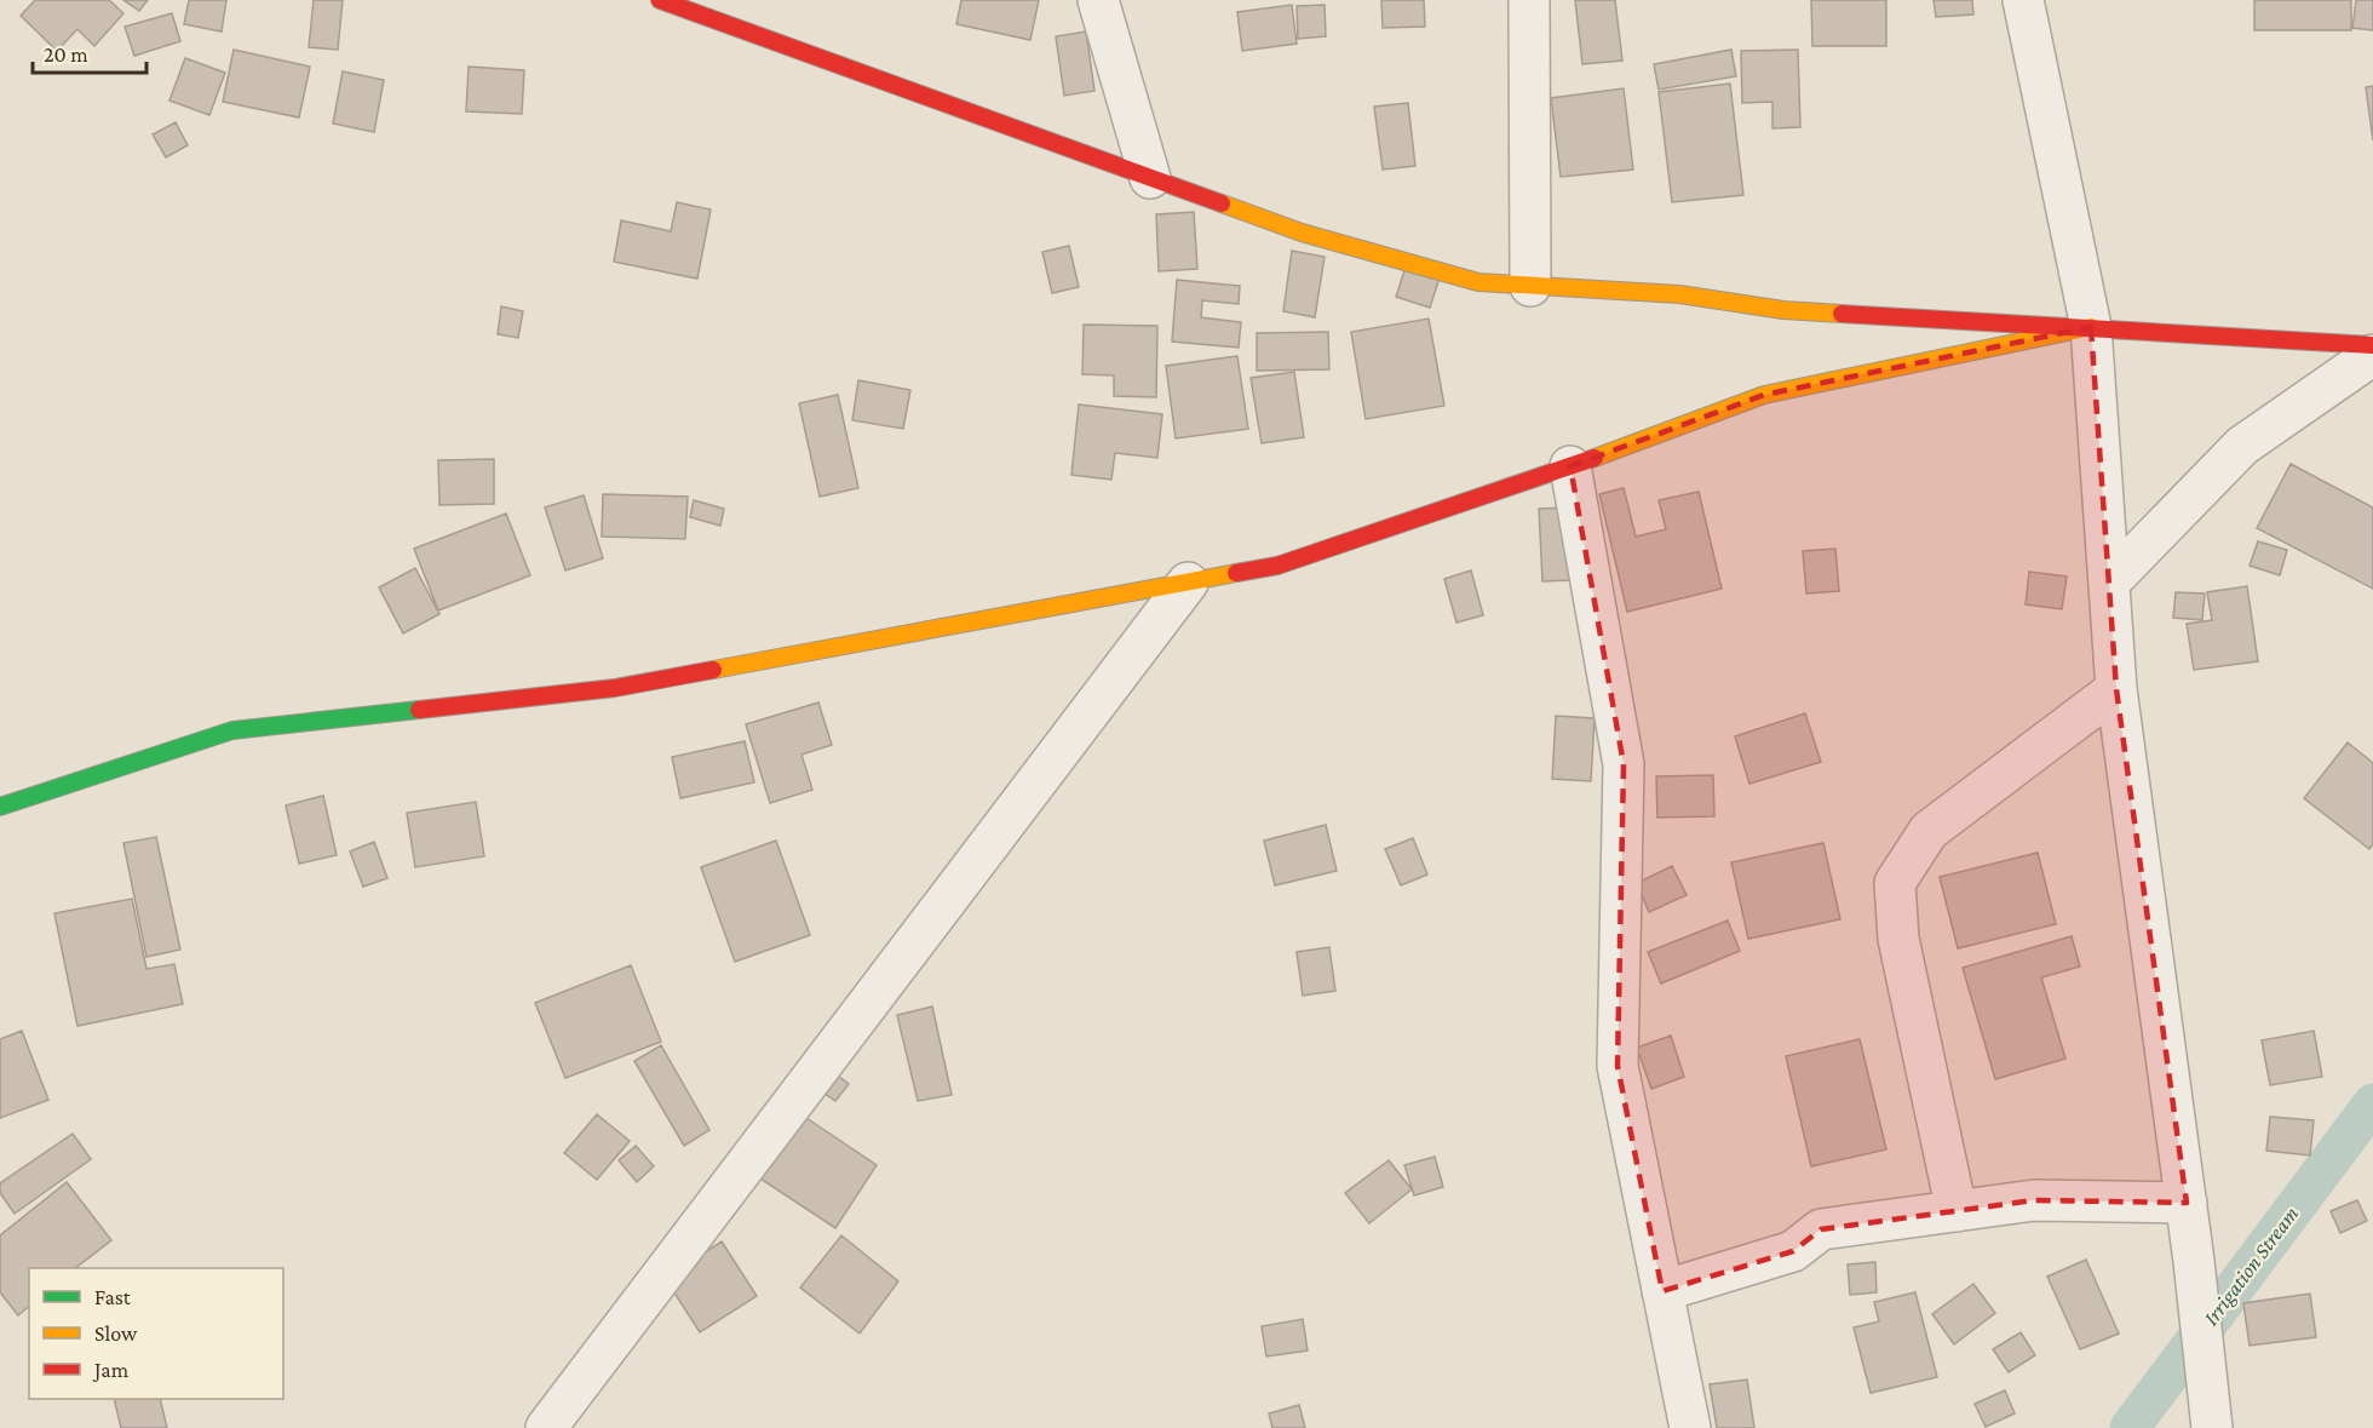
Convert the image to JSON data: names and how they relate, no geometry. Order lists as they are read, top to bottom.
{
  "water": ["Irrigation Stream"],
  "legend": ["Fast", "Slow", "Jam"],
  "scale_bar": "20 m"
}
